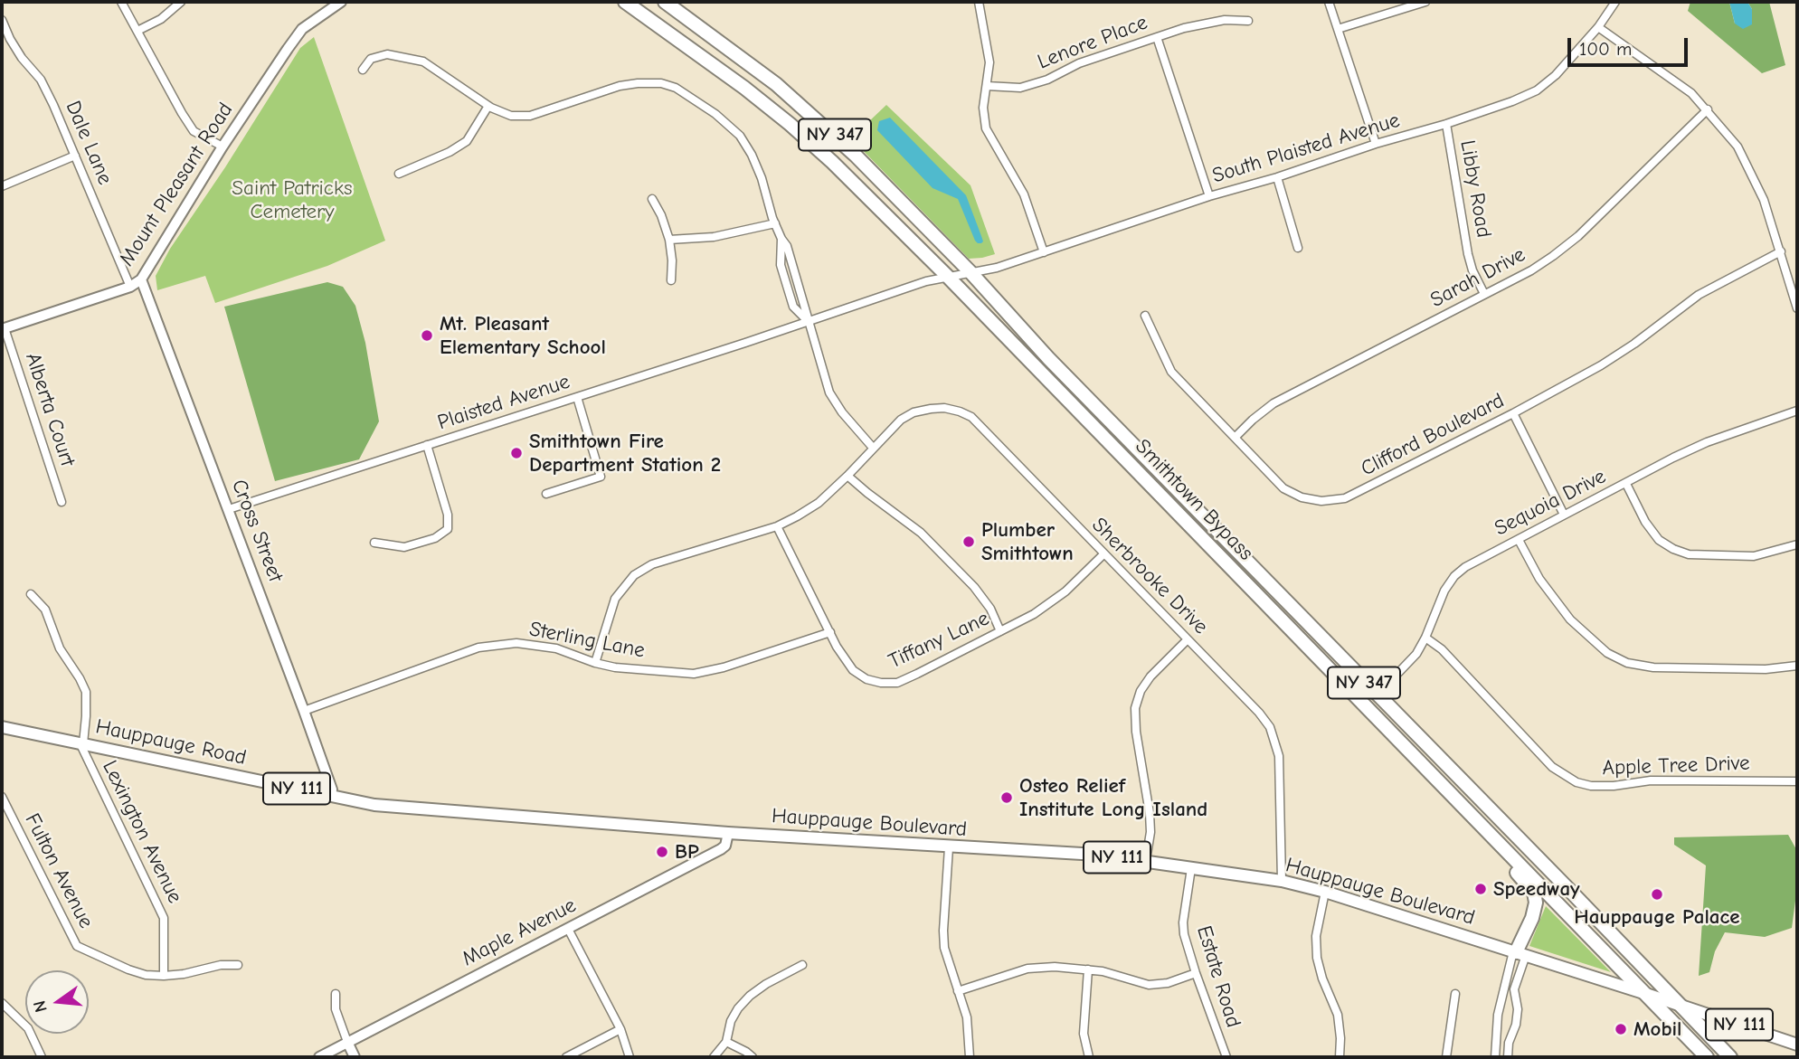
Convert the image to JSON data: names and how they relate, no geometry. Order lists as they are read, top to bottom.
{
  "streets": {
    "highway": ["NY 347", "Smithtown Bypass"],
    "main road": ["Hauppauge Road", "NY 111", "Hauppauge Boulevard"],
    "street": [
      "Lenore Place",
      "Dale Lane",
      "South Plaisted Avenue",
      "Mount Pleasant Road",
      "Libby Road",
      "Sarah Drive",
      "Plaisted Avenue",
      "Alberta Court",
      "Clifford Boulevard",
      "Sequoia Drive",
      "Cross Street",
      "Sherbrooke Drive",
      "Sterling Lane",
      "Tiffany Lane",
      "Apple Tree Drive",
      "Lexington Avenue",
      "Fulton Avenue",
      "Maple Avenue",
      "Estate Road"
    ]
  },
  "crossings": [
    ["Dale Lane", "Mount Pleasant Road"],
    ["South Plaisted Avenue", "Libby Road"],
    ["South Plaisted Avenue", "Plaisted Avenue"],
    ["South Plaisted Avenue", "Smithtown Bypass"],
    ["Mount Pleasant Road", "Alberta Court"],
    ["Mount Pleasant Road", "Cross Street"],
    ["Libby Road", "Sarah Drive"],
    ["Sarah Drive", "Clifford Boulevard"],
    ["Plaisted Avenue", "Smithtown Bypass"],
    ["Plaisted Avenue", "Cross Street"],
    ["Smithtown Bypass", "Sequoia Drive"],
    ["Smithtown Bypass", "Hauppauge Boulevard"],
    ["Sequoia Drive", "Apple Tree Drive"],
    ["Cross Street", "Sterling Lane"],
    ["Cross Street", "Hauppauge Road"],
    ["Sherbrooke Drive", "Sterling Lane"],
    ["Sherbrooke Drive", "Tiffany Lane"],
    ["Sherbrooke Drive", "Hauppauge Boulevard"],
    ["Sterling Lane", "Tiffany Lane"],
    ["Hauppauge Road", "Hauppauge Boulevard"],
    ["Hauppauge Road", "Lexington Avenue"],
    ["Hauppauge Boulevard", "Maple Avenue"],
    ["Hauppauge Boulevard", "Estate Road"],
    ["Lexington Avenue", "Fulton Avenue"]
  ],
  "parks": ["Saint Patricks Cemetery"],
  "places": [
    "Mt. Pleasant Elementary School",
    "Smithtown Fire Department Station 2",
    "Plumber Smithtown",
    "Osteo Relief Institute Long Island",
    "BP",
    "Speedway",
    "Hauppauge Palace",
    "Mobil"
  ],
  "scale_bar": "100 m",
  "north": "left"
}
